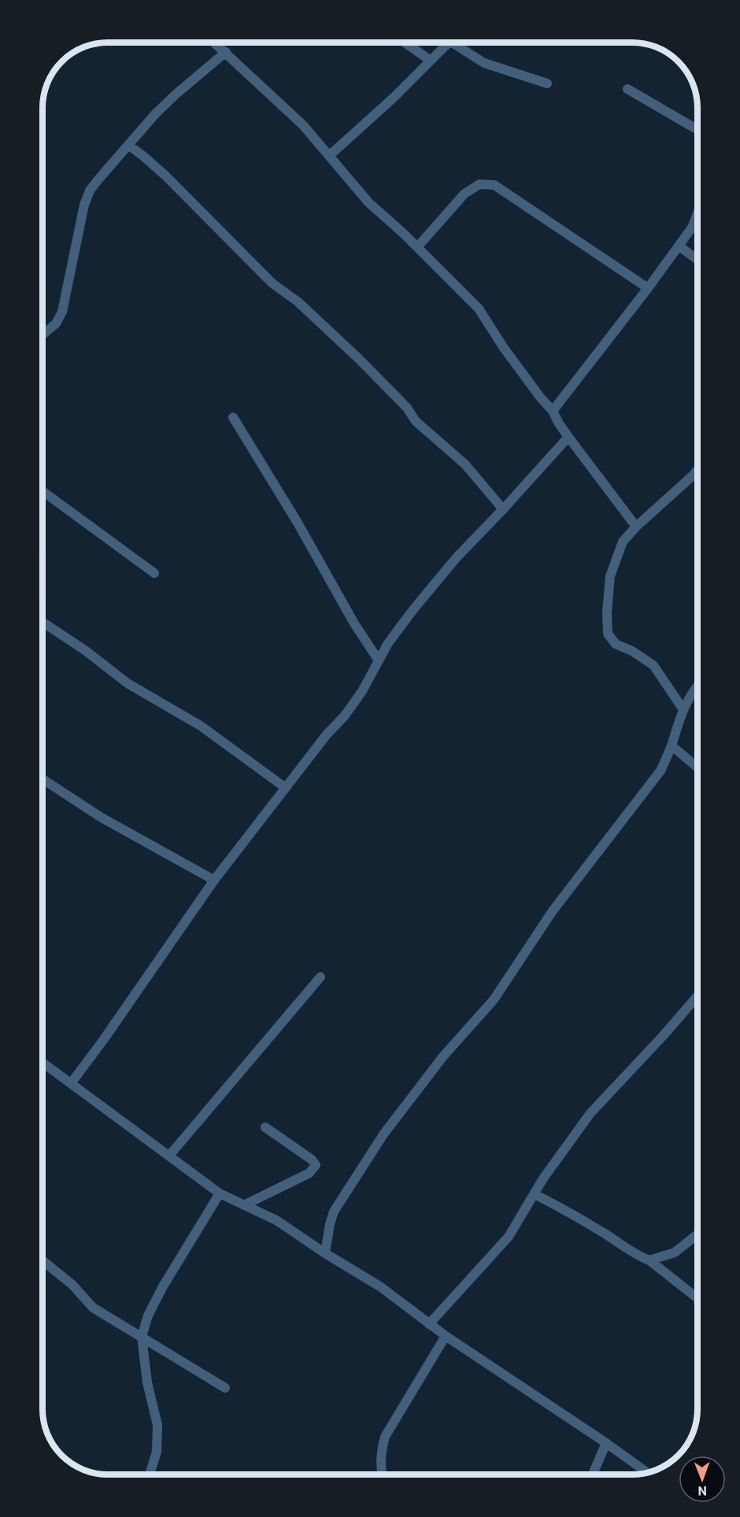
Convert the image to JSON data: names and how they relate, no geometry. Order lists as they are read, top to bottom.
{
  "north": "bottom"
}
